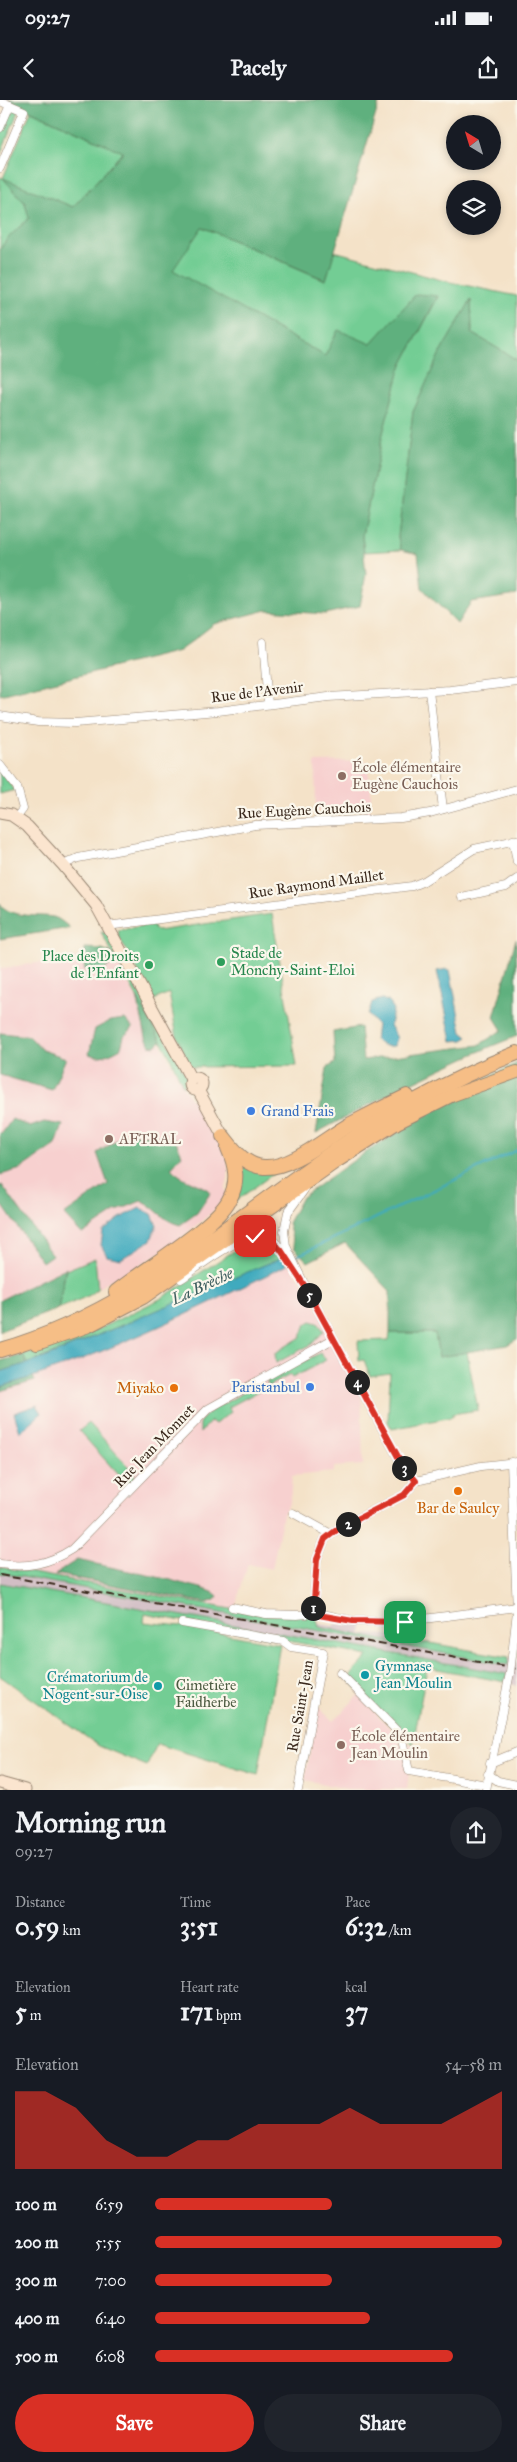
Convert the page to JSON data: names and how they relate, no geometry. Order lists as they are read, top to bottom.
{
  "streets": {
    "street": [
      "Rue de l'Avenir",
      "Rue Eugène Cauchois",
      "Rue Raymond Maillet",
      "Rue Jean Monnet",
      "Rue Saint-Jean"
    ]
  },
  "water": ["La Brèche"],
  "parks": ["Cimetière Faidherbe"],
  "places": [
    "École élémentaire Eugène Cauchois",
    "Stade de Monchy-Saint-Eloi",
    "Place des Droits de l'Enfant",
    "Grand Frais",
    "AFTRAL",
    "Paristanbul",
    "Miyako",
    "Bar de Saulcy",
    "Gymnase Jean Moulin",
    "Crématorium de Nogent-sur-Oise",
    "École élémentaire Jean Moulin"
  ],
  "north": "top left",
  "page": {
    "status": "09:27",
    "header": "Pacely",
    "pins": [
      "5",
      "4",
      "3",
      "2",
      "1"
    ],
    "heading": ["Morning run", "09:27"],
    "stats": [
      ["Distance", "0.59 km"],
      ["Time", "3:51"],
      ["Pace", "6:32 /km"],
      ["Elevation", "5 m"],
      ["Heart rate", "171 bpm"],
      ["kcal", "37"]
    ],
    "chart": ["Elevation", "54–58 m"],
    "list": [
      {
        "name": "100 m",
        "note": "6:59"
      },
      {
        "name": "200 m",
        "note": "5:55"
      },
      {
        "name": "300 m",
        "note": "7:00"
      },
      {
        "name": "400 m",
        "note": "6:40"
      },
      {
        "name": "500 m",
        "note": "6:08"
      }
    ],
    "buttons": ["Save", "Share"]
  }
}
